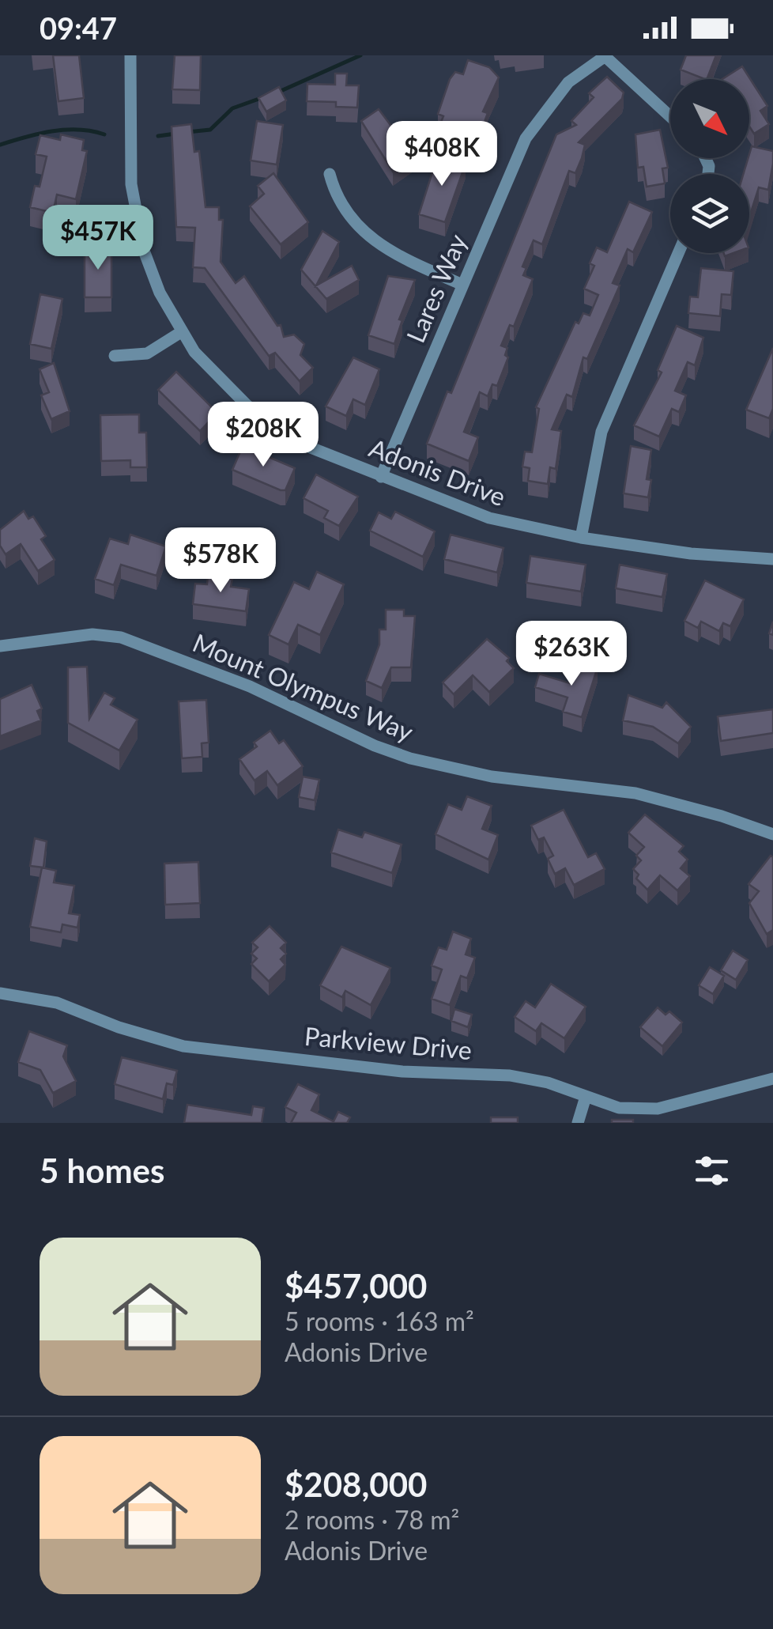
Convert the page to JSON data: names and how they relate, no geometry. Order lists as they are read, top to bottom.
{
  "streets": {
    "street": [
      "Lares Way",
      "Adonis Drive",
      "Mount Olympus Way",
      "Parkview Drive"
    ]
  },
  "crossings": [
    ["Lares Way", "Adonis Drive"]
  ],
  "north": "bottom right",
  "page": {
    "status": "09:47",
    "price": [
      "$408K",
      "$457K",
      "$208K",
      "$578K",
      "$263K"
    ],
    "heading": "5 homes",
    "list": [
      {
        "name": "$457,000",
        "note": "5 rooms · 163 m² · Adonis Drive"
      },
      {
        "name": "$208,000",
        "note": "2 rooms · 78 m² · Adonis Drive"
      }
    ]
  }
}
